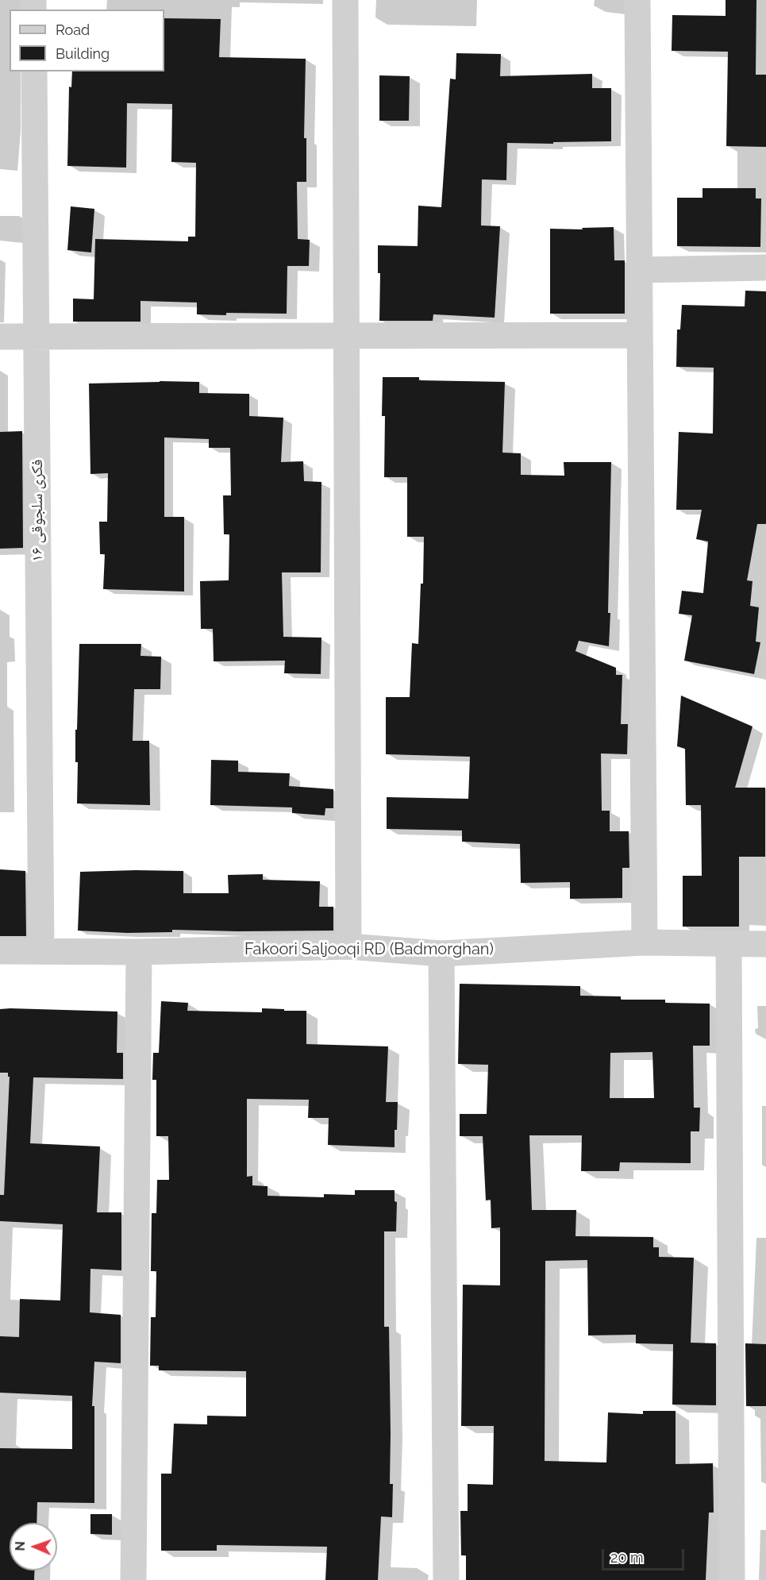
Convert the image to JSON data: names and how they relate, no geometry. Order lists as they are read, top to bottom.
{
  "streets": {
    "street": ["فکری سلجوقی ۱۶", "Fakoori Saljooqi RD (Badmorghan)"]
  },
  "crossings": [
    ["فکری سلجوقی ۱۶", "Fakoori Saljooqi RD (Badmorghan)"]
  ],
  "legend": ["Road", "Building"],
  "scale_bar": "20 m",
  "north": "left"
}
